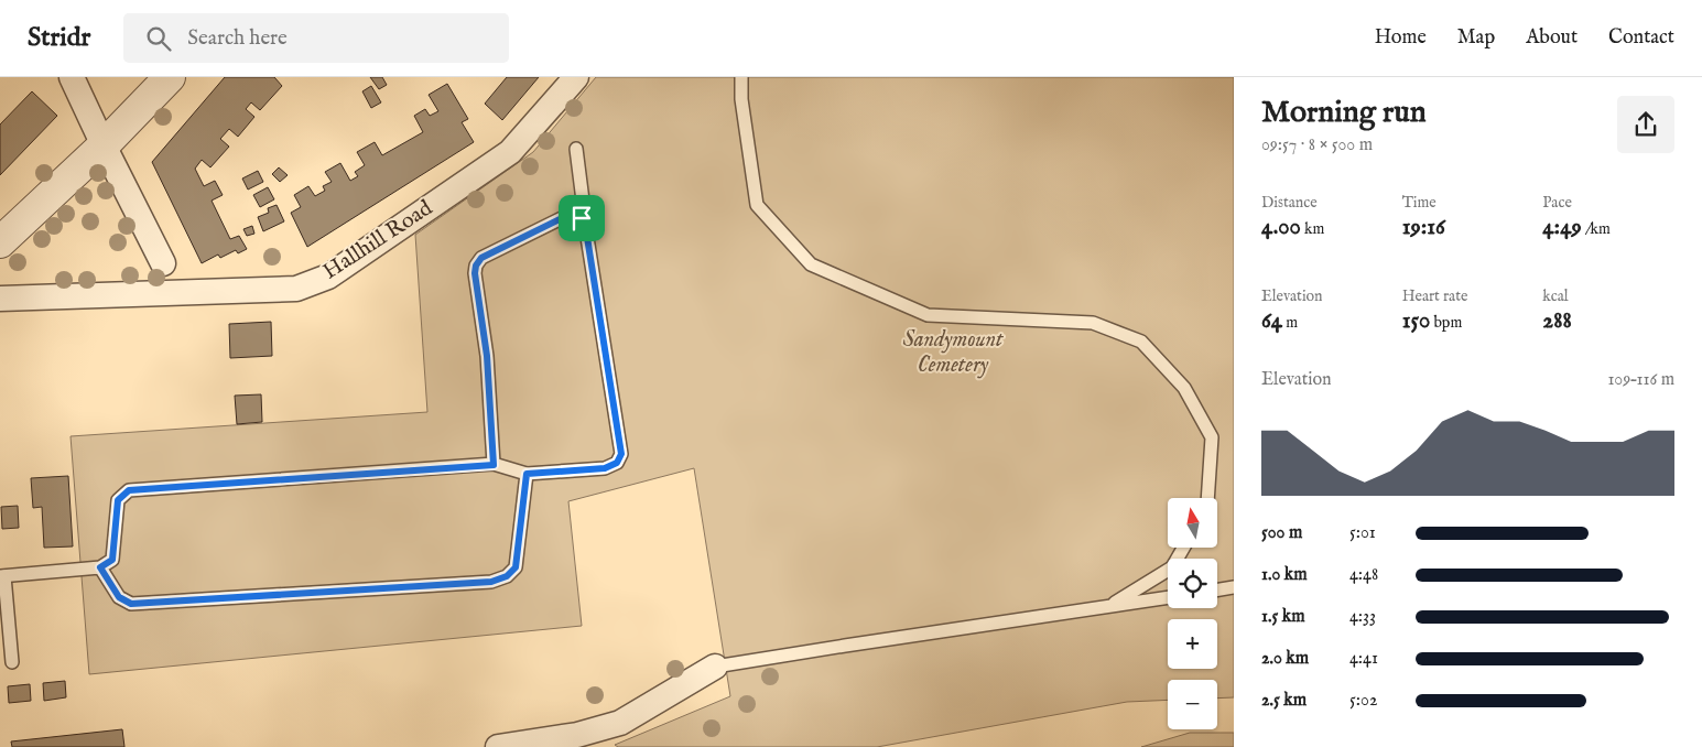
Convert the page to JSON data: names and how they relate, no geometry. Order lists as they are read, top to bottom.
{
  "streets": {
    "street": ["Hallhill Road"]
  },
  "parks": ["Sandymount Cemetery"],
  "north": "top",
  "page": {
    "header": "Stridr",
    "search": "Search here",
    "nav": [
      "Home",
      "Map",
      "About",
      "Contact"
    ],
    "heading": ["Morning run", "09:57 · 8 × 500 m"],
    "stats": [
      ["Distance", "4.00 km"],
      ["Time", "19:16"],
      ["Pace", "4:49 /km"],
      ["Elevation", "64 m"],
      ["Heart rate", "150 bpm"],
      ["kcal", "288"]
    ],
    "chart": ["Elevation", "109–116 m"],
    "map_buttons": ["+", "−"],
    "list": [
      {
        "name": "500 m",
        "note": "5:01"
      },
      {
        "name": "1.0 km",
        "note": "4:48"
      },
      {
        "name": "1.5 km",
        "note": "4:33"
      },
      {
        "name": "2.0 km",
        "note": "4:41"
      },
      {
        "name": "2.5 km",
        "note": "5:02"
      }
    ]
  }
}
